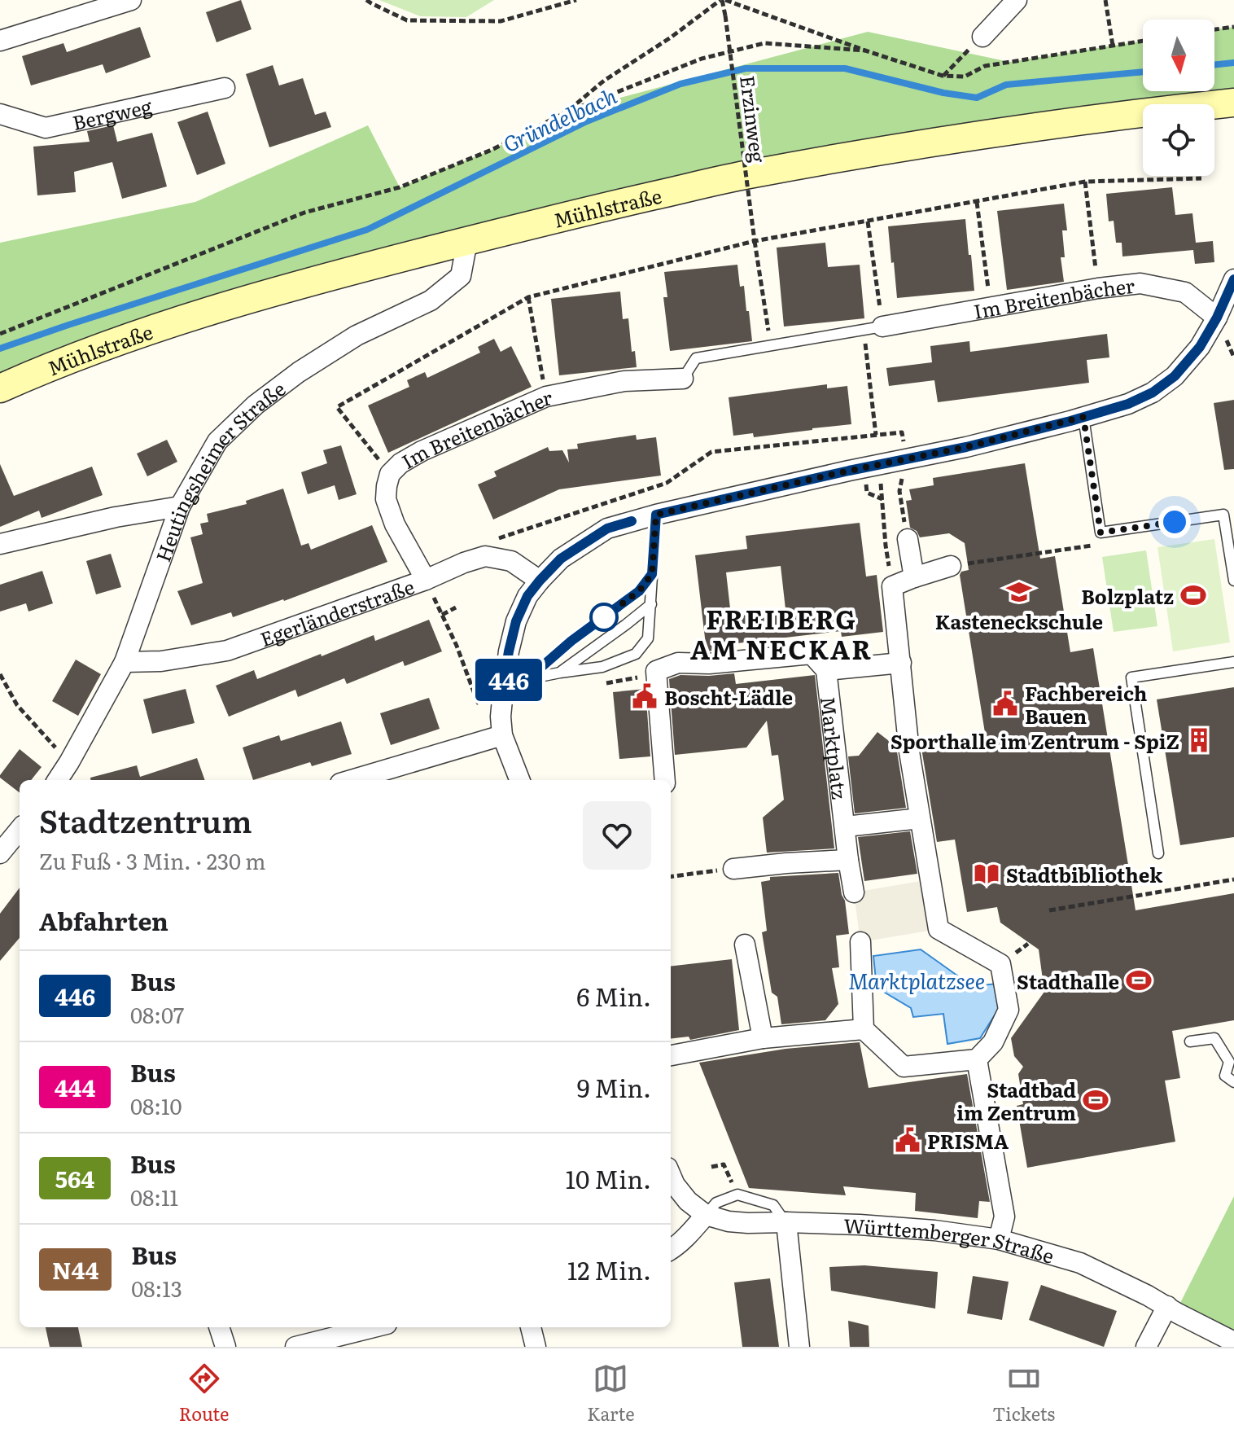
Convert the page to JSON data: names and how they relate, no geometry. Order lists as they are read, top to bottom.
{
  "streets": {
    "main road": ["Mühlstraße"],
    "street": [
      "Bergweg",
      "Im Breitenbächer",
      "Heutingsheimer Straße",
      "Egerländerstraße",
      "Marktplatz",
      "Württemberger Straße"
    ],
    "path": ["Erzinweg"]
  },
  "crossings": [
    ["Mühlstraße", "Heutingsheimer Straße"],
    ["Im Breitenbächer", "Egerländerstraße"],
    ["Heutingsheimer Straße", "Egerländerstraße"]
  ],
  "districts": ["FREIBERG AM NECKAR"],
  "water": ["Gründelbach", "Marktplatzsee"],
  "places": {
    "school or university": ["Kasteneckschule"],
    "sports": ["Bolzplatz", "Stadthalle", "Stadtbad im Zentrum"],
    "public building": ["Boscht-Lädle", "Fachbereich Bauen", "PRISMA"],
    "building": ["Sporthalle im Zentrum - SpiZ"],
    "library": ["Stadtbibliothek"]
  },
  "lines": ["bus line 446"],
  "north": "bottom",
  "page": {
    "on_map": "446",
    "heading": [
      ["Stadtzentrum", "Zu Fuß · 3 Min. · 230 m"],
      "Abfahrten"
    ],
    "list": [
      {
        "mark": "446",
        "name": "Bus",
        "note": "08:07",
        "value": "6 Min."
      },
      {
        "mark": "444",
        "name": "Bus",
        "note": "08:10",
        "value": "9 Min."
      },
      {
        "mark": "564",
        "name": "Bus",
        "note": "08:11",
        "value": "10 Min."
      },
      {
        "mark": "N44",
        "name": "Bus",
        "note": "08:13",
        "value": "12 Min."
      }
    ],
    "tabs": ["Route", "Karte", "Tickets"]
  }
}
